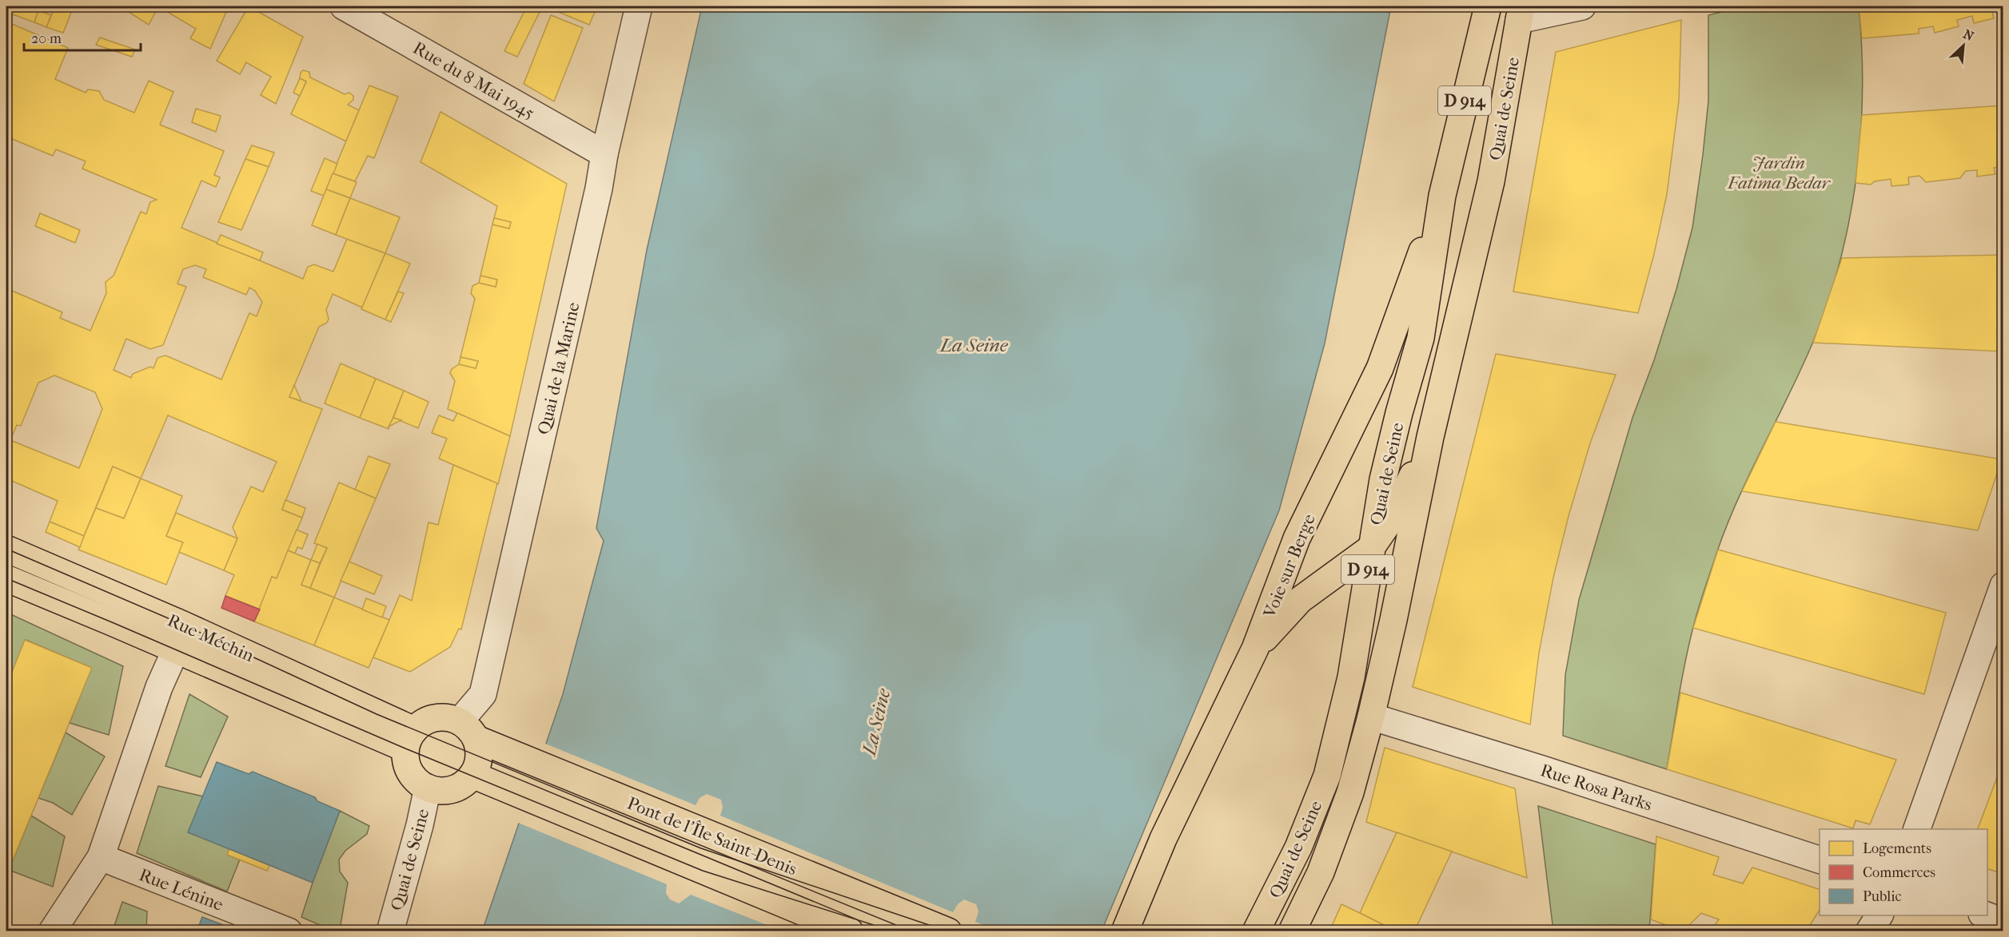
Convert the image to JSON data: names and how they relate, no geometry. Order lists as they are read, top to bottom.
{
  "streets": {
    "main road": [
      "D 914",
      "Quai de Seine",
      "Voie sur Berge",
      "Rue Méchin",
      "Pont de l'Île Saint-Denis"
    ],
    "street": [
      "Rue du 8 Mai 1945",
      "Quai de la Marine",
      "Rue Rosa Parks",
      "Rue Lénine"
    ]
  },
  "crossings": [
    ["Rue du 8 Mai 1945", "Quai de la Marine"],
    ["Quai de Seine", "Quai de la Marine"],
    ["Quai de Seine", "Voie sur Berge"],
    ["Quai de Seine", "Rue Méchin"],
    ["Quai de Seine", "Rue Rosa Parks"],
    ["Quai de Seine", "Pont de l'Île Saint-Denis"],
    ["Quai de la Marine", "Rue Méchin"],
    ["Quai de la Marine", "Pont de l'Île Saint-Denis"],
    ["Rue Méchin", "Pont de l'Île Saint-Denis"]
  ],
  "water": ["La Seine"],
  "parks": ["Jardin Fatima Bedar"],
  "legend": ["Logements", "Commerces", "Public"],
  "scale_bar": "20 m",
  "north": "top right"
}
